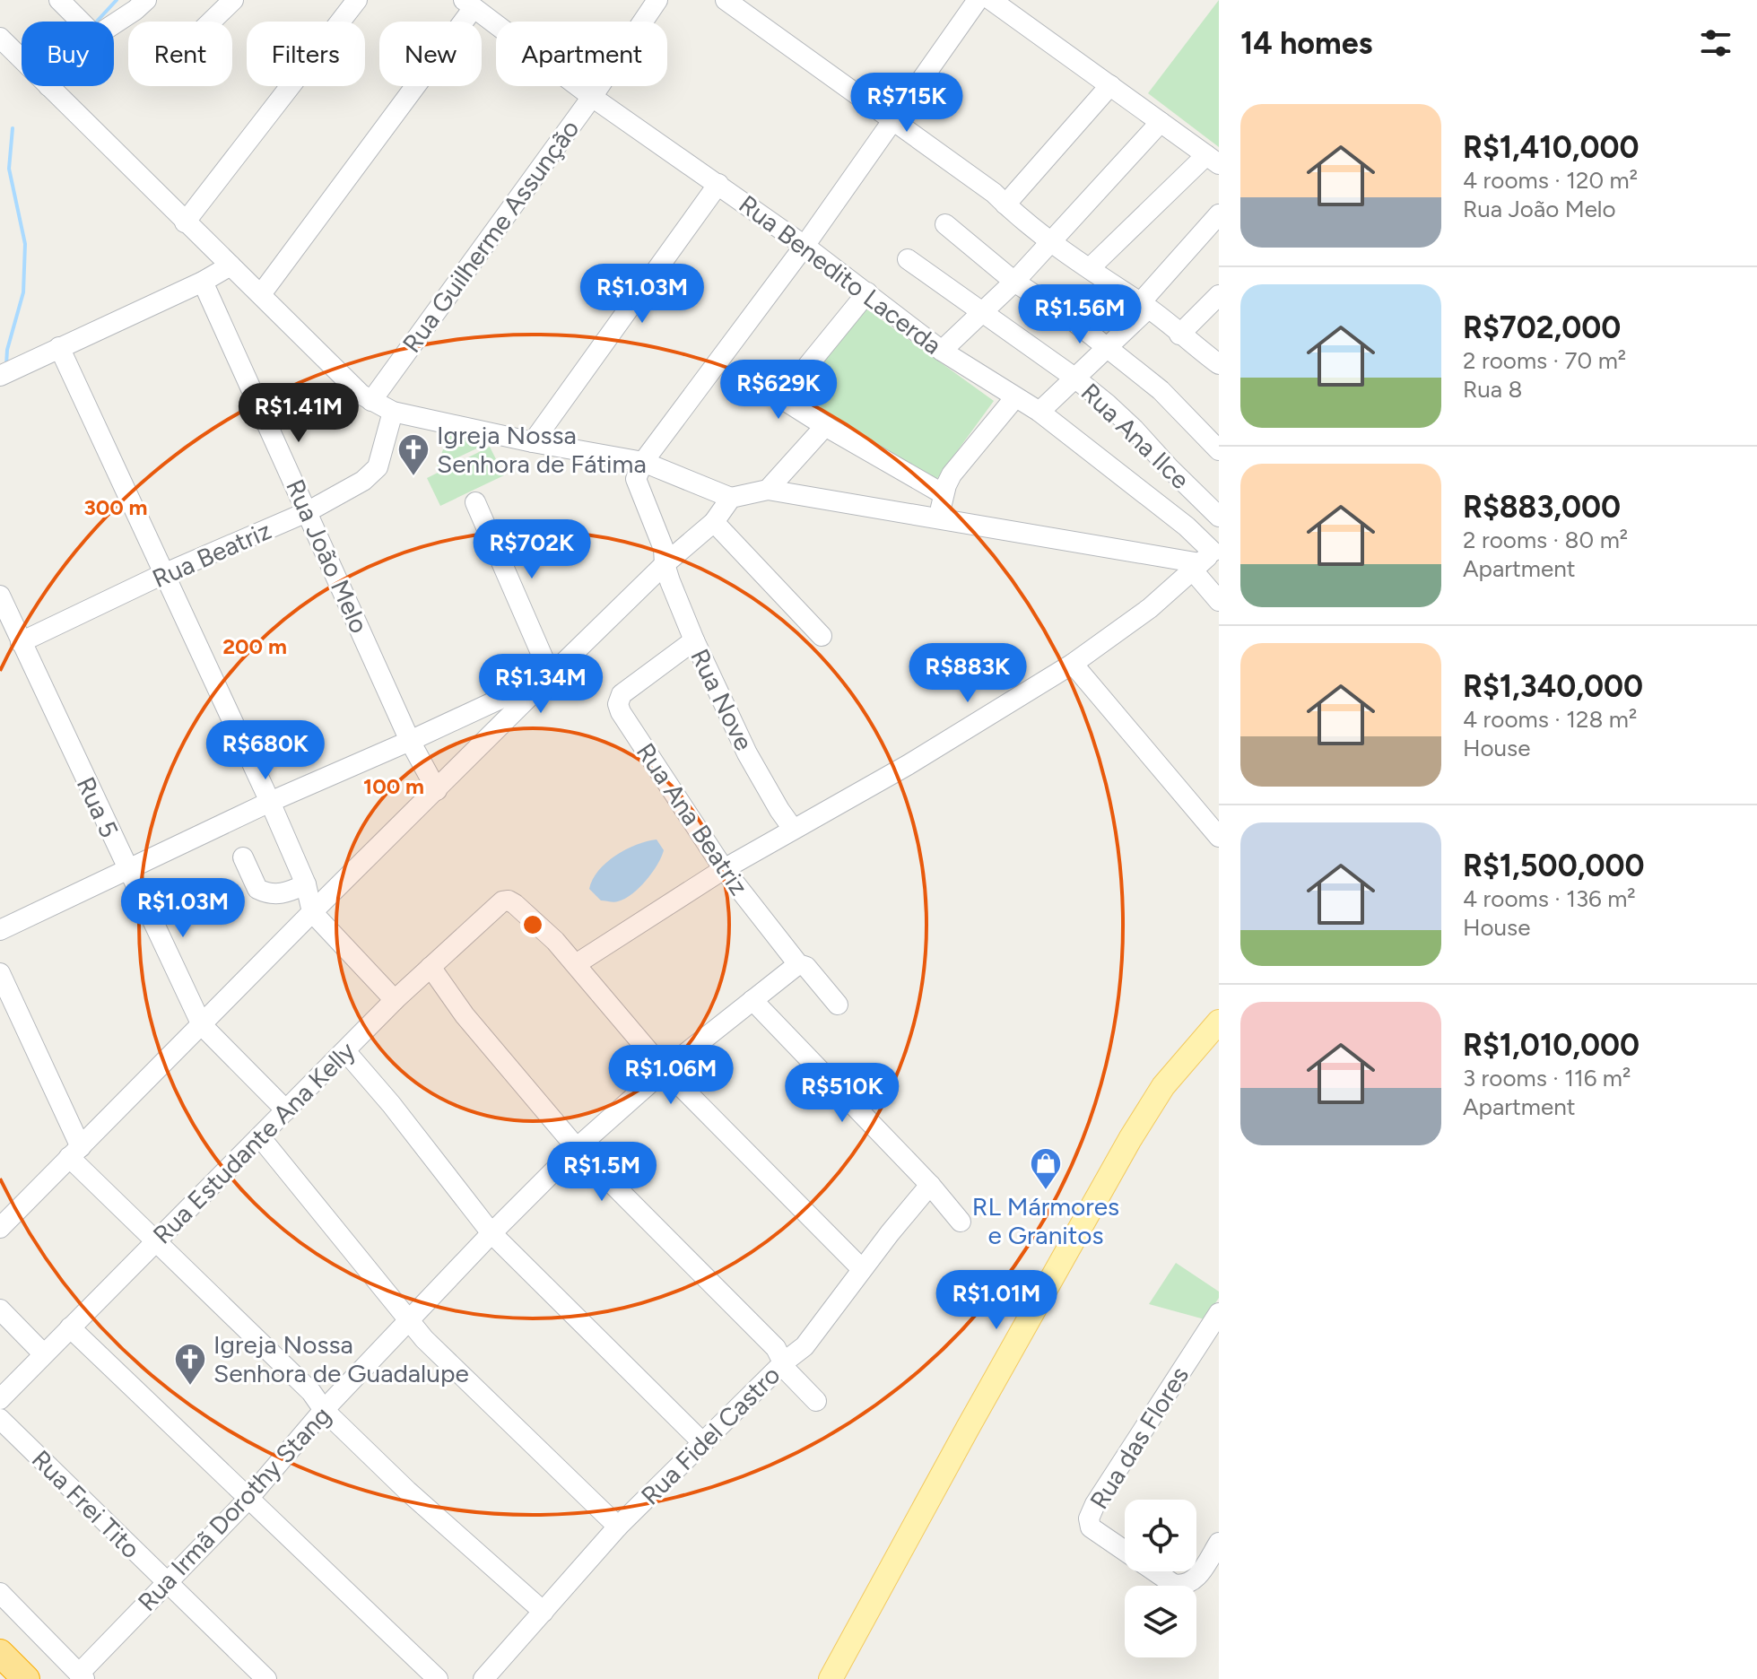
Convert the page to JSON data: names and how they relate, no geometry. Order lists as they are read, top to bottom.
{
  "streets": {
    "street": [
      "Rua Guilherme Assunção",
      "Rua Benedito Lacerda",
      "Rua Ana Ilce",
      "Rua Beatriz",
      "Rua João Melo",
      "Rua Nove",
      "Rua 5",
      "Rua Ana Beatriz",
      "Rua Estudante Ana Kelly",
      "Rua Fidel Castro",
      "Rua das Flores",
      "Rua Frei Tito",
      "Rua Irmã Dorothy Stang"
    ]
  },
  "crossings": [
    ["Rua Guilherme Assunção", "Rua Benedito Lacerda"],
    ["Rua Beatriz", "Rua João Melo"],
    ["Rua Beatriz", "Rua 5"],
    ["Rua Nove", "Rua Ana Beatriz"],
    ["Rua 5", "Rua Estudante Ana Kelly"],
    ["Rua Ana Beatriz", "Rua Irmã Dorothy Stang"],
    ["Rua Frei Tito", "Rua Irmã Dorothy Stang"]
  ],
  "places": {
    "church": ["Igreja Nossa Senhora de Fátima", "Igreja Nossa Senhora de Guadalupe"],
    "shop": ["RL Mármores e Granitos"]
  },
  "page": {
    "heading": "14 homes",
    "chip": [
      "Buy",
      "Rent",
      "Filters",
      "New",
      "Apartment"
    ],
    "price": [
      "R$715K",
      "R$1.03M",
      "R$1.56M",
      "R$629K",
      "R$1.41M",
      "R$702K",
      "R$883K",
      "R$1.34M",
      "R$680K",
      "R$1.03M",
      "R$1.06M",
      "R$510K",
      "R$1.5M",
      "R$1.01M"
    ],
    "list": [
      {
        "name": "R$1,410,000",
        "note": "4 rooms · 120 m² · Rua João Melo"
      },
      {
        "name": "R$702,000",
        "note": "2 rooms · 70 m² · Rua 8"
      },
      {
        "name": "R$883,000",
        "note": "2 rooms · 80 m² · Apartment"
      },
      {
        "name": "R$1,340,000",
        "note": "4 rooms · 128 m² · House"
      },
      {
        "name": "R$1,500,000",
        "note": "4 rooms · 136 m² · House"
      },
      {
        "name": "R$1,010,000",
        "note": "3 rooms · 116 m² · Apartment"
      }
    ]
  },
  "rings": ["300 m", "200 m", "100 m"]
}
